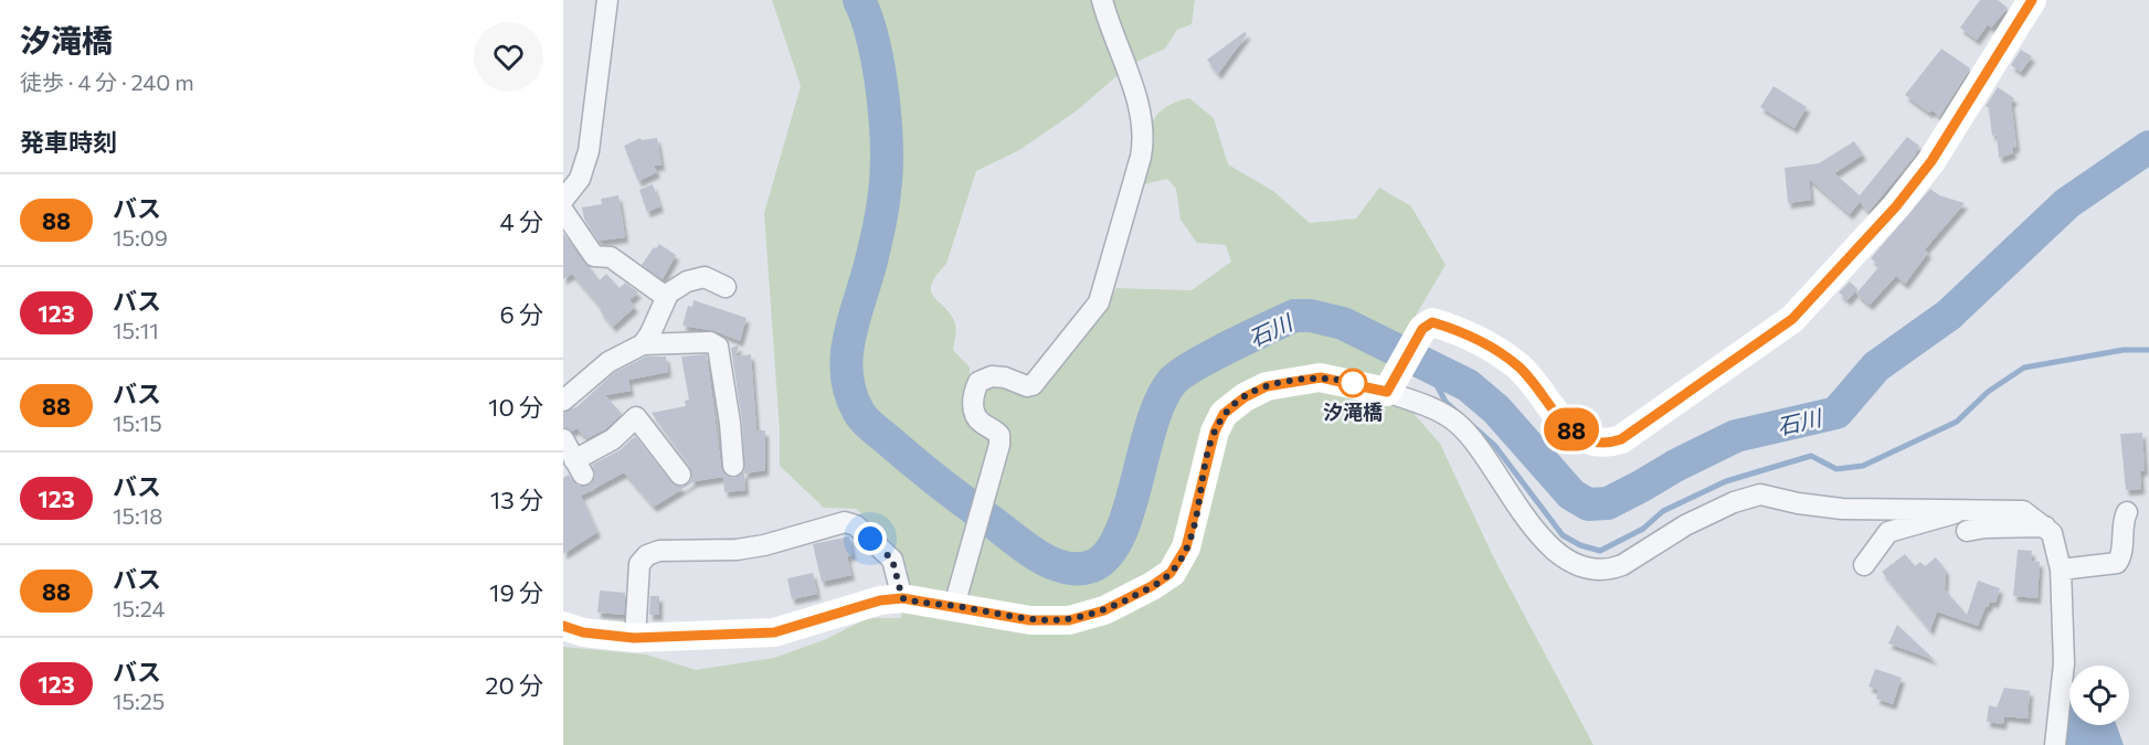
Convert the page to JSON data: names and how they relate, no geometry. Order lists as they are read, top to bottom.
{
  "water": ["石川"],
  "places": ["汐滝橋"],
  "lines": ["bus line 88"],
  "page": {
    "heading": [
      ["汐滝橋", "徒歩 · 4 分 · 240 m"],
      "発車時刻"
    ],
    "on_map": "88",
    "list": [
      {
        "mark": "88",
        "name": "バス",
        "note": "15:09",
        "value": "4 分"
      },
      {
        "mark": "123",
        "name": "バス",
        "note": "15:11",
        "value": "6 分"
      },
      {
        "mark": "88",
        "name": "バス",
        "note": "15:15",
        "value": "10 分"
      },
      {
        "mark": "123",
        "name": "バス",
        "note": "15:18",
        "value": "13 分"
      },
      {
        "mark": "88",
        "name": "バス",
        "note": "15:24",
        "value": "19 分"
      },
      {
        "mark": "123",
        "name": "バス",
        "note": "15:25",
        "value": "20 分"
      }
    ]
  }
}
